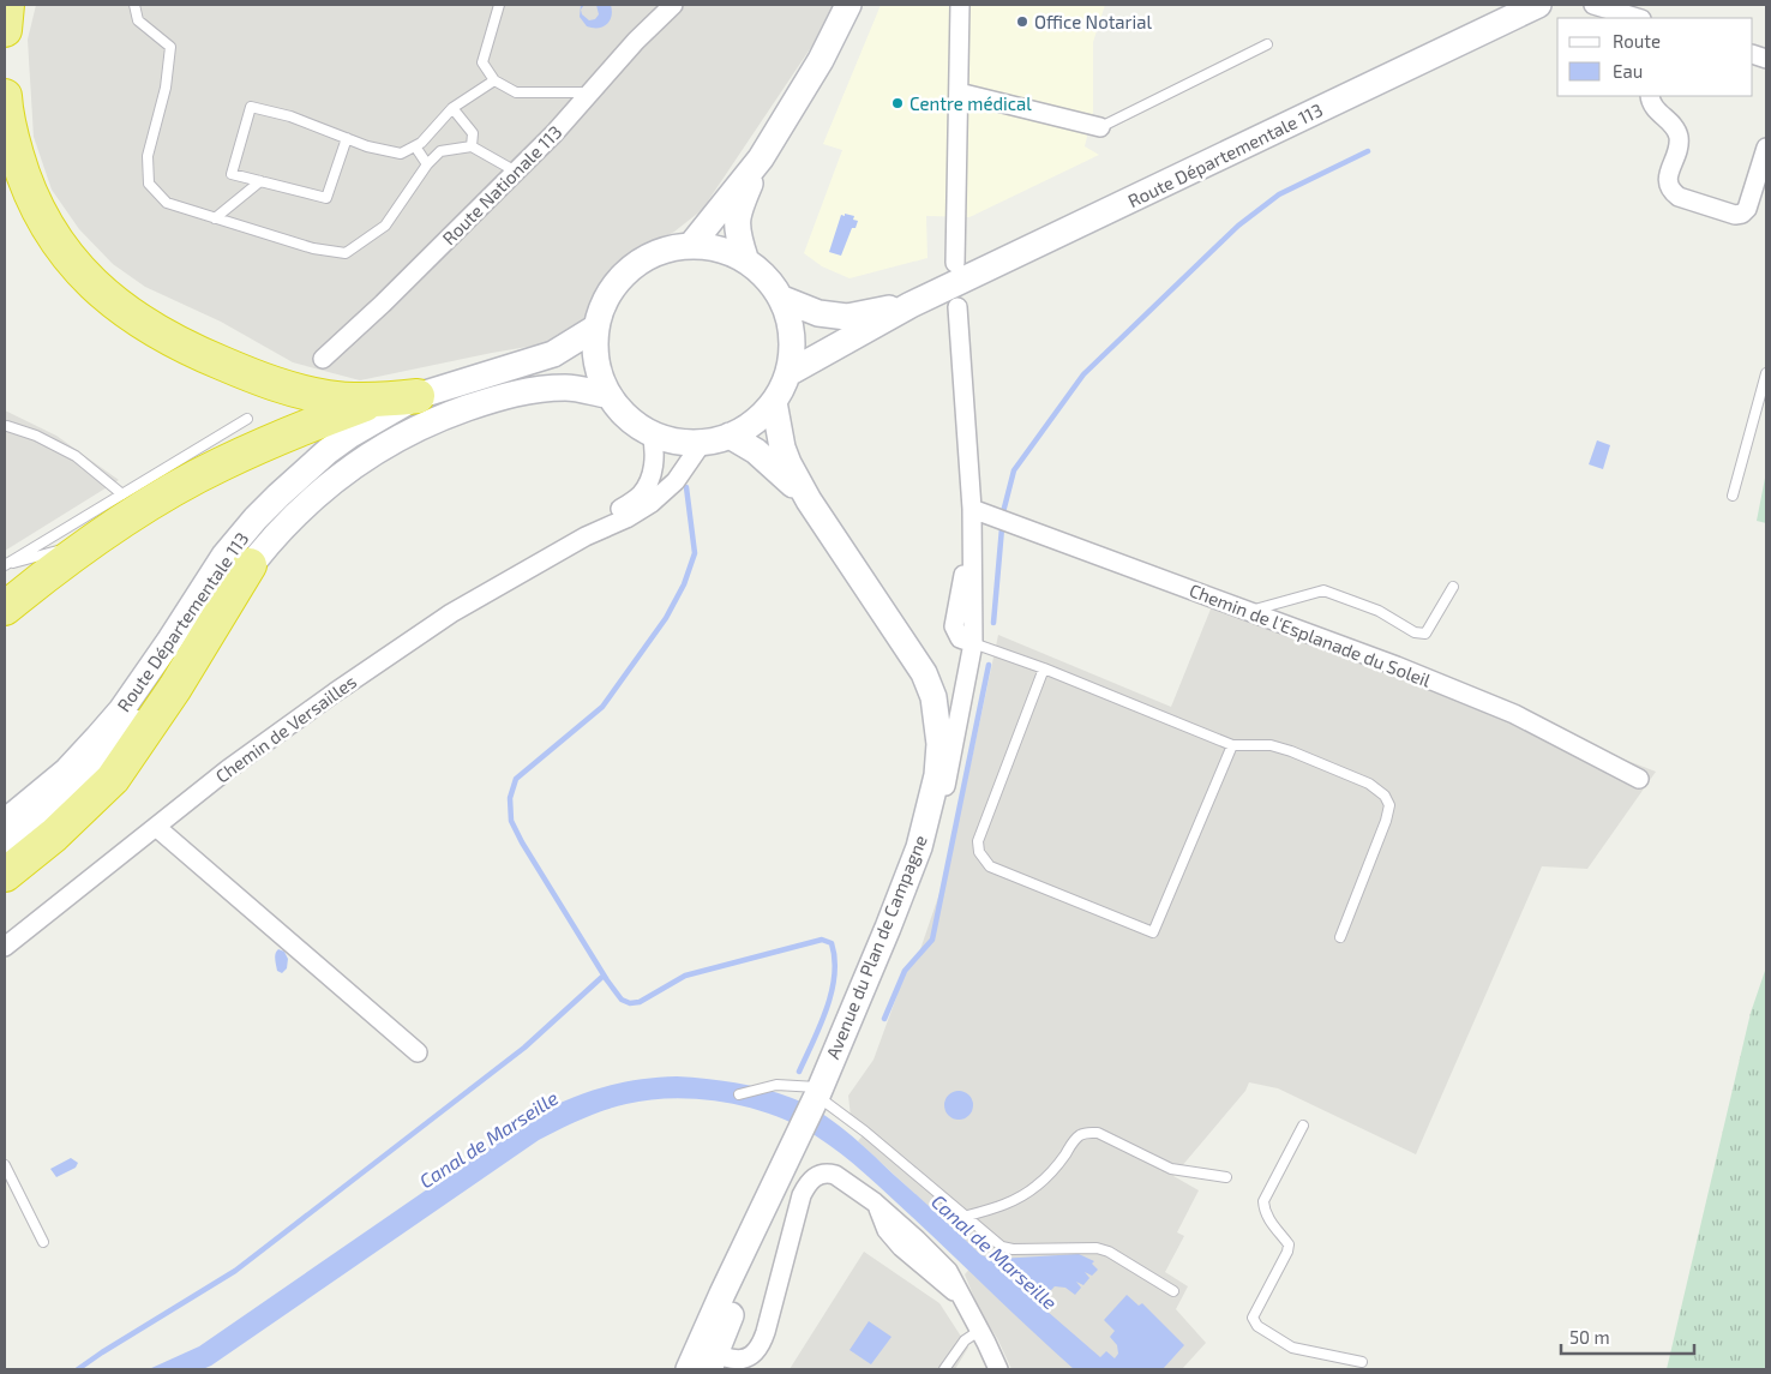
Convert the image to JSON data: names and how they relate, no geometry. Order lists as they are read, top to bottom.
{
  "streets": {
    "main road": ["Route Départementale 113", "Avenue du Plan de Campagne"],
    "street": ["Route Nationale 113", "Chemin de l'Esplanade du Soleil", "Chemin de Versailles"]
  },
  "crossings": [
    ["Route Départementale 113", "Chemin de Versailles"],
    ["Route Départementale 113", "Avenue du Plan de Campagne"],
    ["Chemin de Versailles", "Avenue du Plan de Campagne"]
  ],
  "water": ["Canal de Marseille"],
  "places": ["Office Notarial", "Centre médical"],
  "legend": ["Route", "Eau"],
  "scale_bar": "50 m"
}
